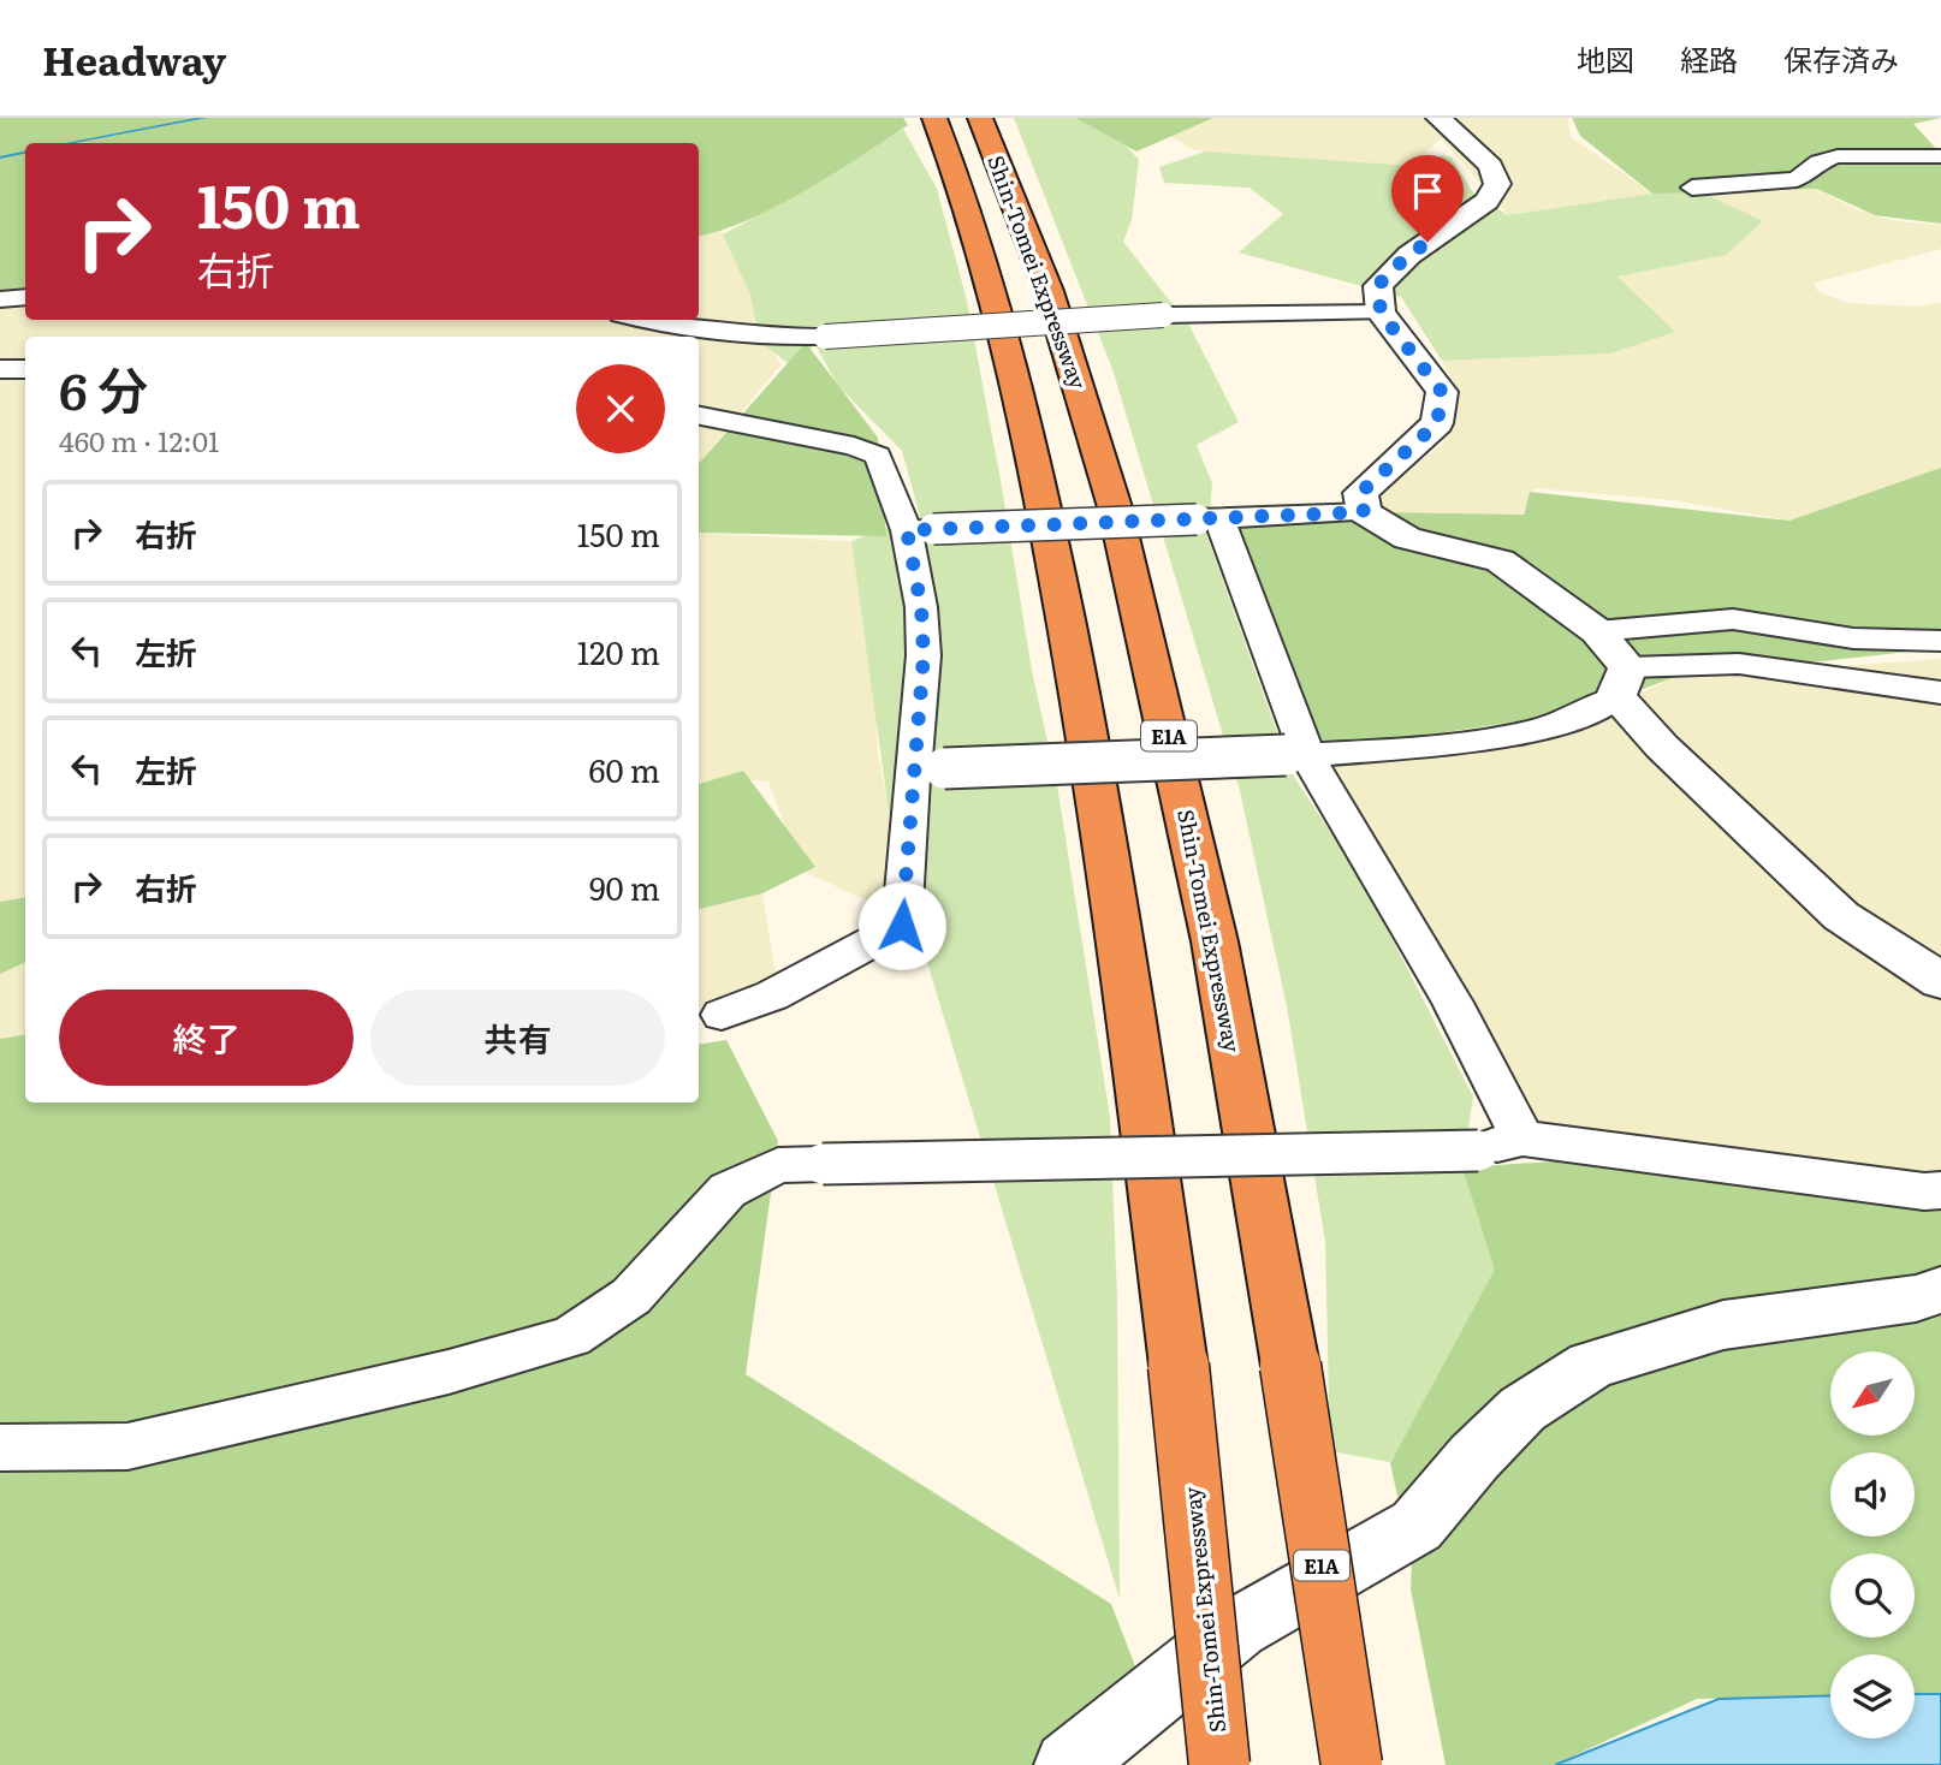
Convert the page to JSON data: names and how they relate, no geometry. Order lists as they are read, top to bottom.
{
  "streets": {
    "highway": ["Shin-Tomei Expressway", "E1A"]
  },
  "north": "bottom left",
  "page": {
    "header": "Headway",
    "nav": ["地図", "経路", "保存済み"],
    "turn": ["150 m", "右折"],
    "heading": ["6 分", "460 m · 12:01"],
    "list": [
      {
        "name": "右折",
        "value": "150 m"
      },
      {
        "name": "左折",
        "value": "120 m"
      },
      {
        "name": "左折",
        "value": "60 m"
      },
      {
        "name": "右折",
        "value": "90 m"
      }
    ],
    "buttons": ["終了", "共有"]
  }
}
